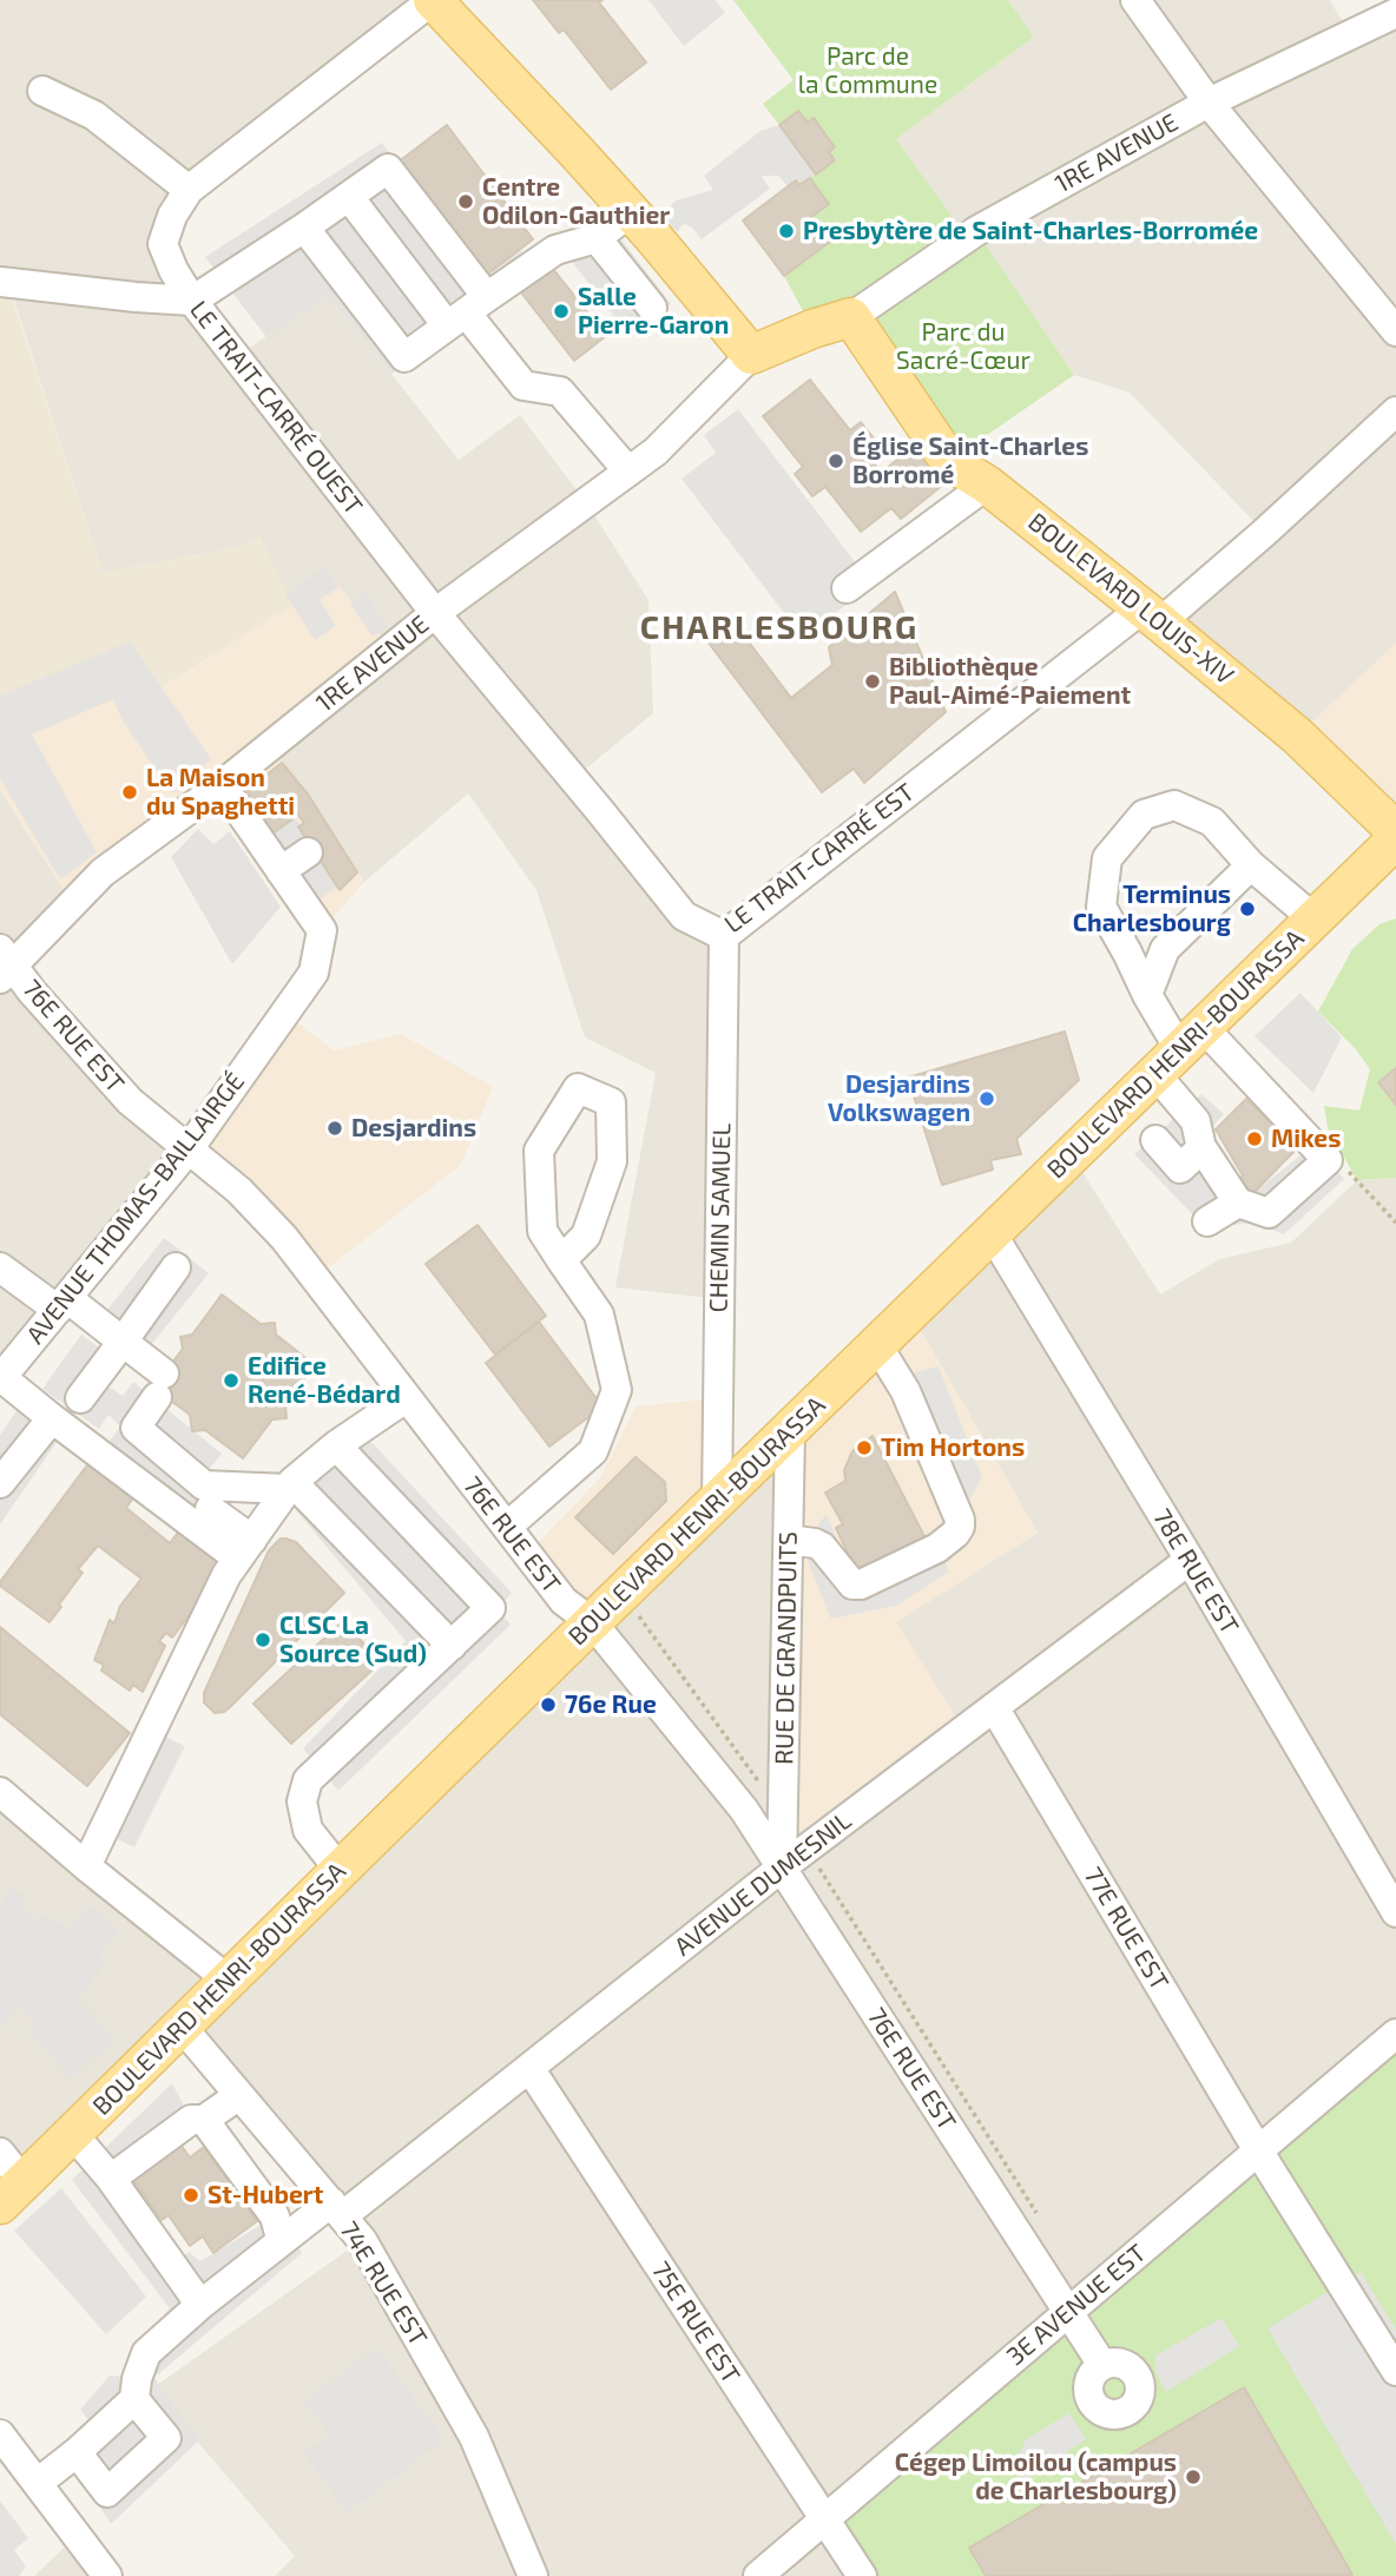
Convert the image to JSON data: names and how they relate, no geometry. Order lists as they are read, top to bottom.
{
  "streets": {
    "main road": ["BOULEVARD LOUIS-XIV", "BOULEVARD HENRI-BOURASSA"],
    "street": [
      "1RE AVENUE",
      "LE TRAIT-CARRÉ OUEST",
      "LE TRAIT-CARRÉ EST",
      "76E RUE EST",
      "AVENUE THOMAS-BAILLAIRGÉ",
      "CHEMIN SAMUEL",
      "78E RUE EST",
      "RUE DE GRANDPUITS",
      "AVENUE DUMESNIL",
      "77E RUE EST",
      "74E RUE EST",
      "3E AVENUE EST",
      "75E RUE EST"
    ]
  },
  "crossings": [
    ["1RE AVENUE", "LE TRAIT-CARRÉ OUEST"],
    ["1RE AVENUE", "BOULEVARD LOUIS-XIV"],
    ["1RE AVENUE", "LE TRAIT-CARRÉ EST"],
    ["1RE AVENUE", "76E RUE EST"],
    ["1RE AVENUE", "AVENUE THOMAS-BAILLAIRGÉ"],
    ["LE TRAIT-CARRÉ OUEST", "LE TRAIT-CARRÉ EST"],
    ["BOULEVARD LOUIS-XIV", "LE TRAIT-CARRÉ EST"],
    ["LE TRAIT-CARRÉ EST", "CHEMIN SAMUEL"],
    ["76E RUE EST", "BOULEVARD HENRI-BOURASSA"],
    ["76E RUE EST", "AVENUE THOMAS-BAILLAIRGÉ"],
    ["76E RUE EST", "RUE DE GRANDPUITS"],
    ["76E RUE EST", "AVENUE DUMESNIL"],
    ["76E RUE EST", "3E AVENUE EST"],
    ["BOULEVARD HENRI-BOURASSA", "CHEMIN SAMUEL"],
    ["BOULEVARD HENRI-BOURASSA", "78E RUE EST"],
    ["BOULEVARD HENRI-BOURASSA", "RUE DE GRANDPUITS"],
    ["BOULEVARD HENRI-BOURASSA", "74E RUE EST"],
    ["78E RUE EST", "AVENUE DUMESNIL"],
    ["RUE DE GRANDPUITS", "AVENUE DUMESNIL"],
    ["AVENUE DUMESNIL", "77E RUE EST"],
    ["AVENUE DUMESNIL", "74E RUE EST"],
    ["AVENUE DUMESNIL", "75E RUE EST"],
    ["77E RUE EST", "3E AVENUE EST"],
    ["3E AVENUE EST", "75E RUE EST"]
  ],
  "districts": ["CHARLESBOURG"],
  "parks": ["Parc de la Commune", "Parc du Sacré-Cœur"],
  "places": [
    "Centre Odilon-Gauthier",
    "Presbytère de Saint-Charles-Borromée",
    "Salle Pierre-Garon",
    "Église Saint-Charles Borromé",
    "Bibliothèque Paul-Aimé-Paiement",
    "La Maison du Spaghetti",
    "Terminus Charlesbourg",
    "Desjardins Volkswagen",
    "Desjardins",
    "Mikes",
    "Edifice René-Bédard",
    "Tim Hortons",
    "CLSC La Source (Sud)",
    "76e Rue",
    "St-Hubert",
    "Cégep Limoilou (campus de Charlesbourg)"
  ]
}
